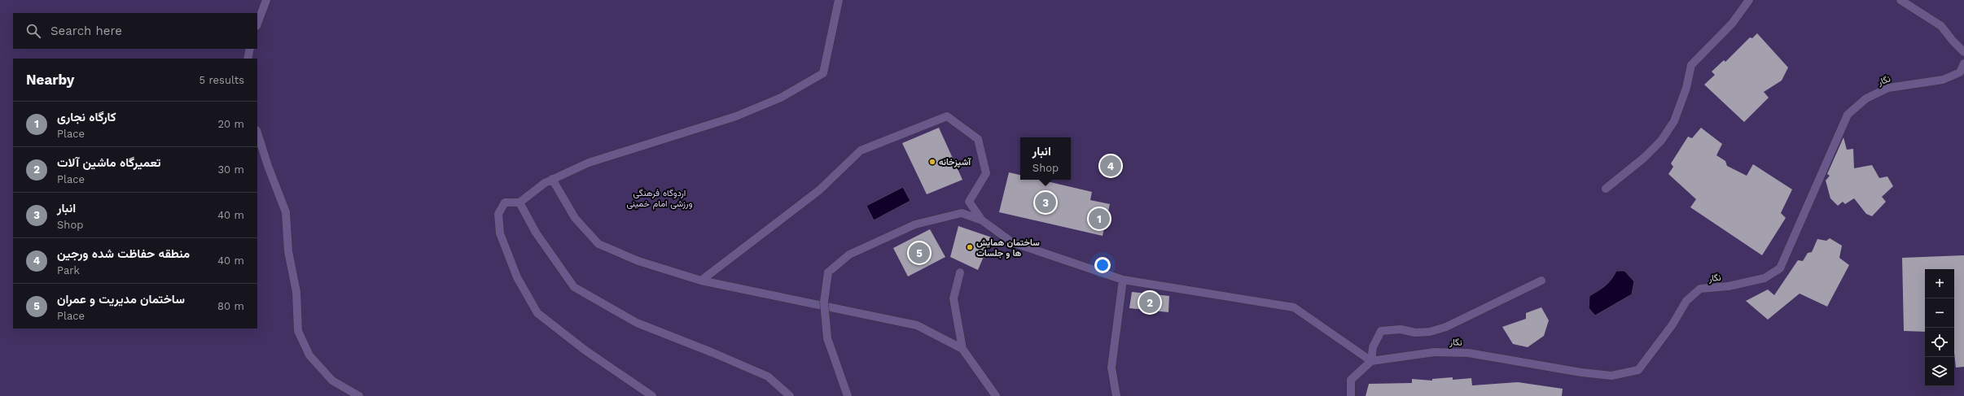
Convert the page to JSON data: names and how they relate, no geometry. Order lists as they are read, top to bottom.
{
  "streets": {
    "street": ["نگار"]
  },
  "parks": ["اردوگاه فرهنگی ورزشی امام خمینی"],
  "places": ["آشپزخانه", "ساختمان همایش ها و جلسات"],
  "page": {
    "search": "Search here",
    "heading": ["Nearby", "5 results"],
    "list": [
      {
        "mark": "1",
        "name": "کارگاه نجاری",
        "note": "Place",
        "value": "20 m"
      },
      {
        "mark": "2",
        "name": "تعمیرگاه ماشین آلات",
        "note": "Place",
        "value": "30 m"
      },
      {
        "mark": "3",
        "name": "انبار",
        "note": "Shop",
        "value": "40 m"
      },
      {
        "mark": "4",
        "name": "منطقه حفاظت شده ورجین",
        "note": "Park",
        "value": "40 m"
      },
      {
        "mark": "5",
        "name": "ساختمان مدیریت و عمران",
        "note": "Place",
        "value": "80 m"
      }
    ],
    "popup": ["انبار", "Shop"],
    "pins": [
      "4",
      "3",
      "1",
      "5",
      "2"
    ],
    "map_buttons": ["+", "−"]
  }
}
